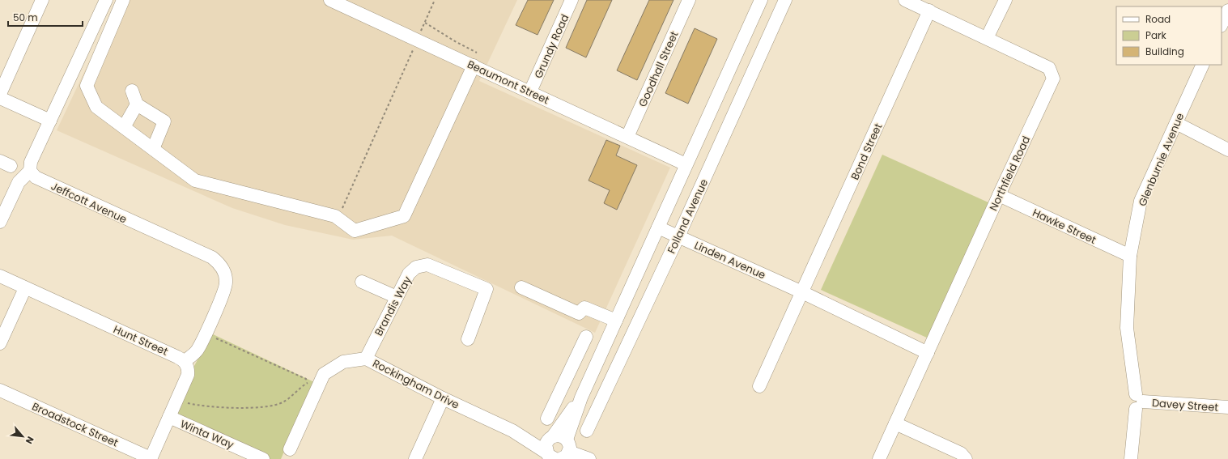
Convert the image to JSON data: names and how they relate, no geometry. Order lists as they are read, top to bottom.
{
  "streets": {
    "street": [
      "Grundy Road",
      "Goodhall Street",
      "Beaumont Street",
      "Bond Street",
      "Glenburnie Avenue",
      "Northfield Road",
      "Jeffcott Avenue",
      "Folland Avenue",
      "Hawke Street",
      "Linden Avenue",
      "Brandis Way",
      "Hunt Street",
      "Rockingham Drive",
      "Davey Street",
      "Broadstock Street",
      "Winta Way"
    ]
  },
  "crossings": [
    ["Grundy Road", "Beaumont Street"],
    ["Goodhall Street", "Beaumont Street"],
    ["Beaumont Street", "Folland Avenue"],
    ["Bond Street", "Northfield Road"],
    ["Bond Street", "Linden Avenue"],
    ["Glenburnie Avenue", "Hawke Street"],
    ["Glenburnie Avenue", "Davey Street"],
    ["Northfield Road", "Hawke Street"],
    ["Northfield Road", "Linden Avenue"],
    ["Jeffcott Avenue", "Hunt Street"],
    ["Folland Avenue", "Linden Avenue"],
    ["Folland Avenue", "Rockingham Drive"],
    ["Brandis Way", "Rockingham Drive"]
  ],
  "legend": ["Road", "Park", "Building"],
  "scale_bar": "50 m",
  "north": "bottom right"
}
